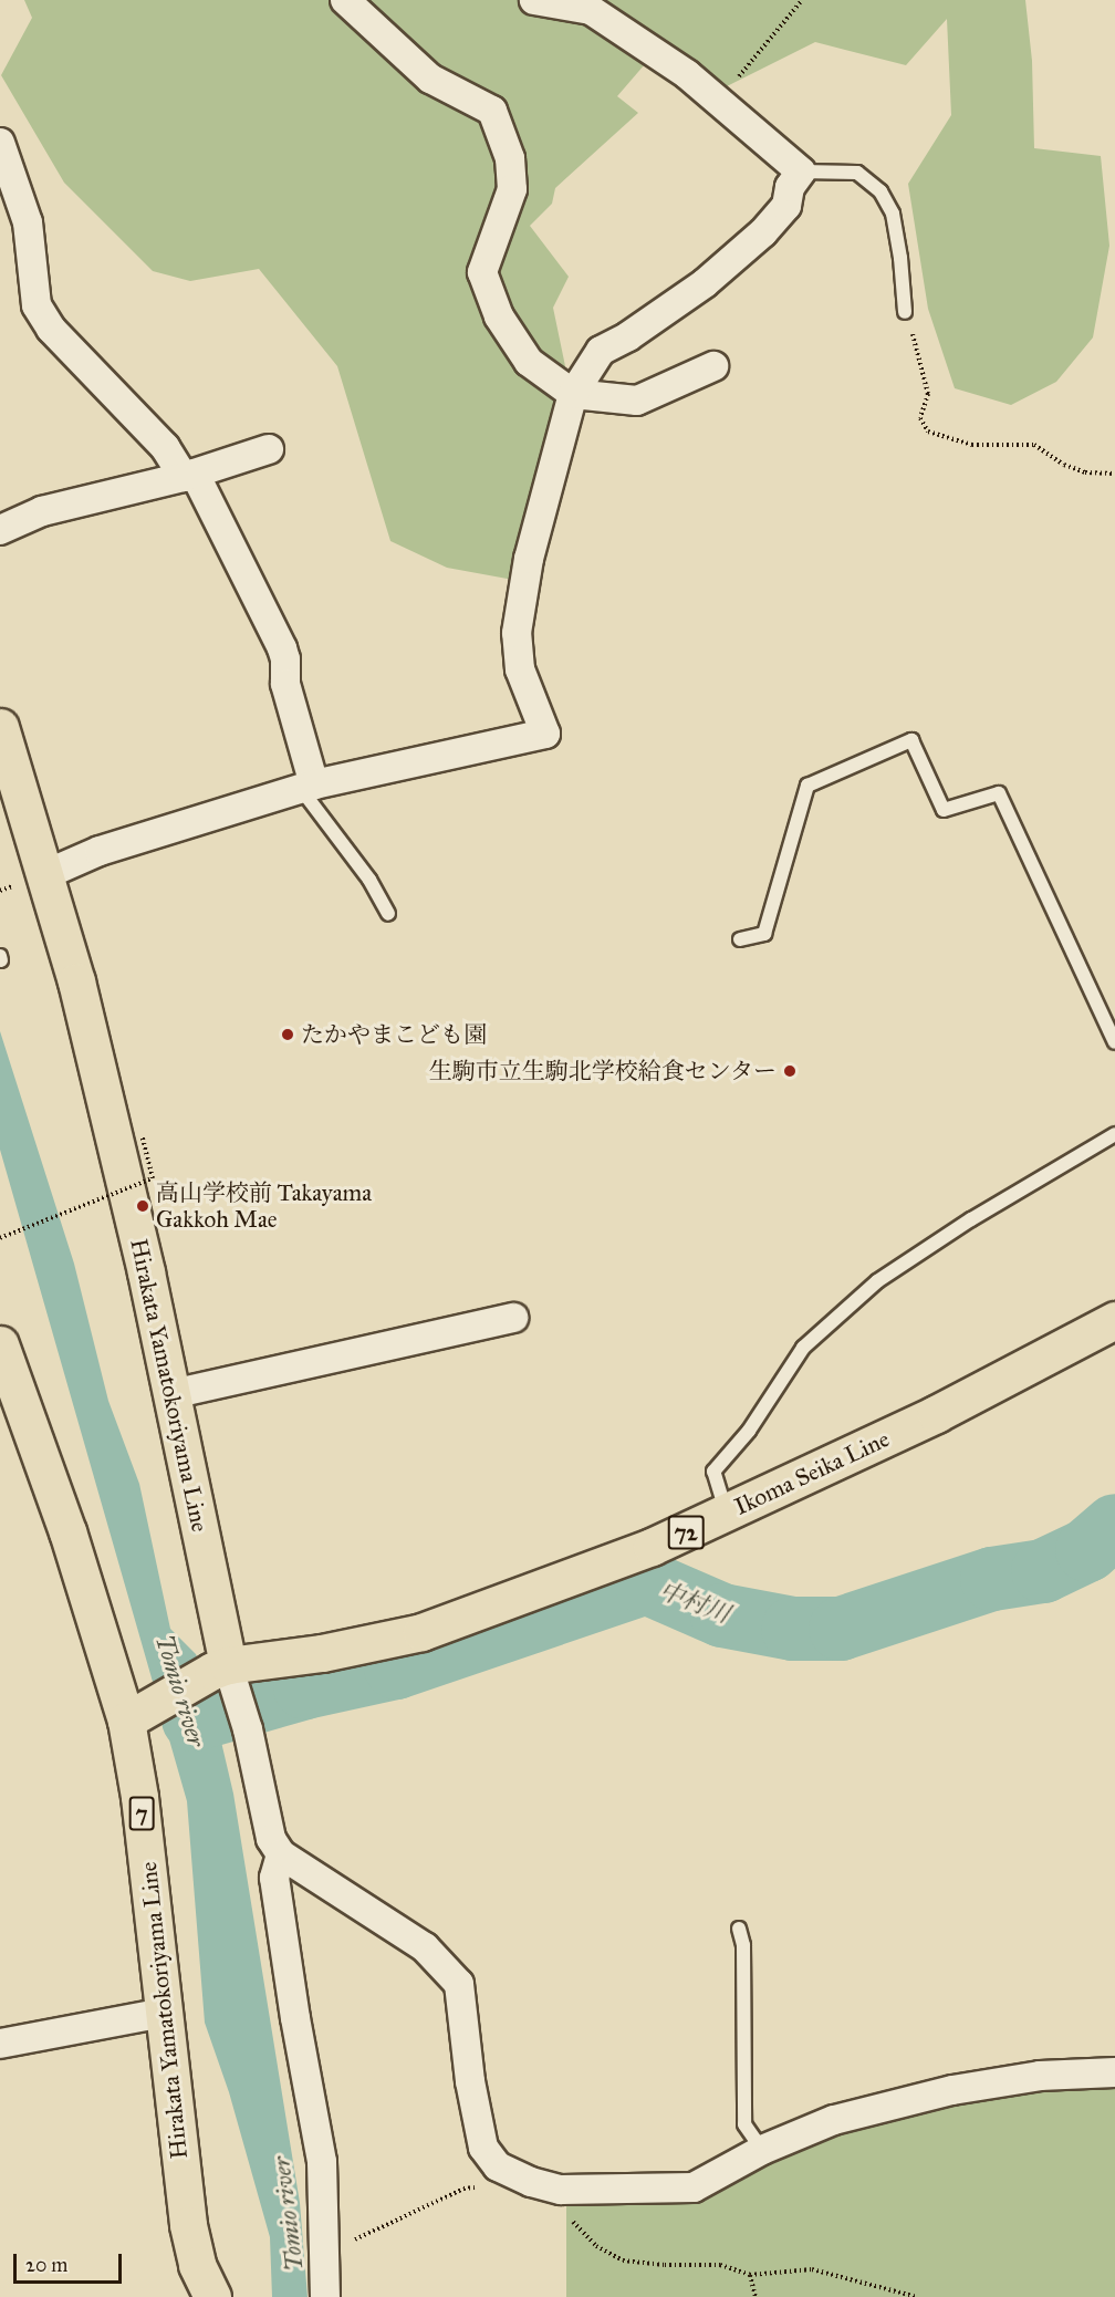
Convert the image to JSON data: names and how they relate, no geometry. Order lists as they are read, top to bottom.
{
  "streets": {
    "main road": [
      "Hirakata Yamatokoriyama Line",
      "Ikoma Seika Line",
      "72",
      "7"
    ]
  },
  "crossings": [
    ["Hirakata Yamatokoriyama Line", "Ikoma Seika Line"]
  ],
  "water": ["中村川", "Tomio river"],
  "places": ["たかやまこども園", "生駒市立生駒北学校給食センター", "高山学校前 Takayama Gakkoh Mae"],
  "scale_bar": "20 m"
}
